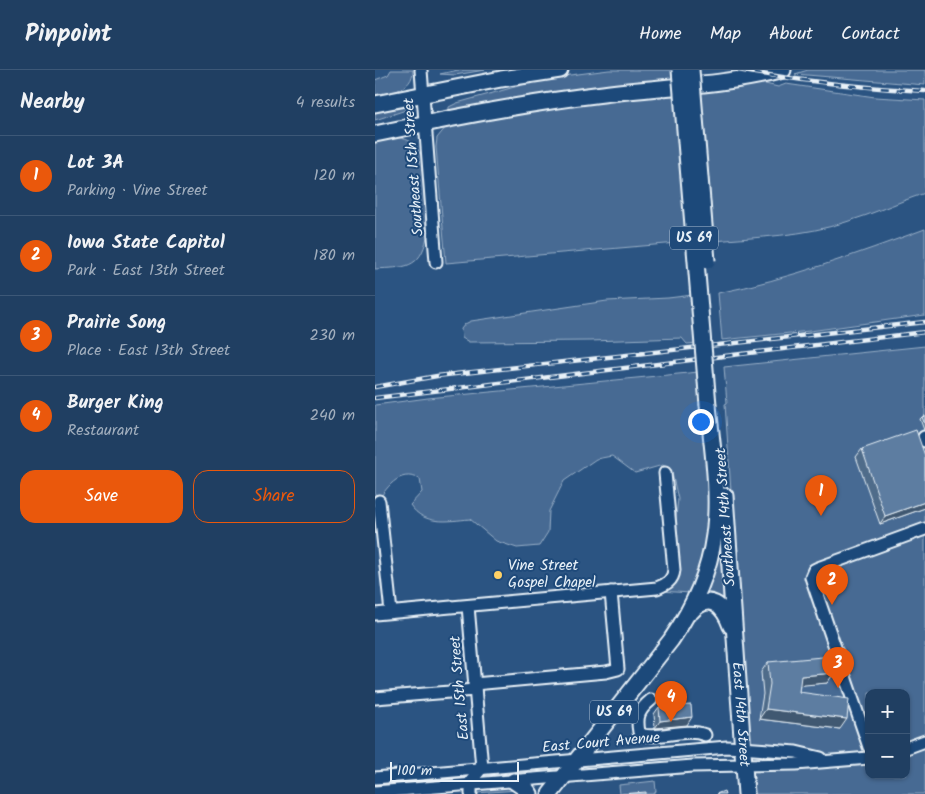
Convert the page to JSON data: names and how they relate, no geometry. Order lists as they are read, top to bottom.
{
  "streets": {
    "main road": ["US 69", "Southeast 14th Street", "East 14th Street"],
    "street": ["Southeast 15th Street", "East 15th Street", "East Court Avenue"]
  },
  "crossings": [
    ["US 69", "Southeast 14th Street"],
    ["US 69", "East Court Avenue"],
    ["Southeast 14th Street", "East 14th Street"],
    ["East 15th Street", "East Court Avenue"],
    ["East 14th Street", "East Court Avenue"]
  ],
  "places": ["Vine Street Gospel Chapel"],
  "scale_bar": "100 m",
  "page": {
    "header": "Pinpoint",
    "nav": [
      "Home",
      "Map",
      "About",
      "Contact"
    ],
    "heading": ["Nearby", "4 results"],
    "list": [
      {
        "mark": "1",
        "name": "Lot 3A",
        "note": "Parking · Vine Street",
        "value": "120 m"
      },
      {
        "mark": "2",
        "name": "Iowa State Capitol",
        "note": "Park · East 13th Street",
        "value": "180 m"
      },
      {
        "mark": "3",
        "name": "Prairie Song",
        "note": "Place · East 13th Street",
        "value": "230 m"
      },
      {
        "mark": "4",
        "name": "Burger King",
        "note": "Restaurant",
        "value": "240 m"
      }
    ],
    "buttons": ["Save", "Share"],
    "pins": [
      "1",
      "2",
      "3",
      "4"
    ],
    "map_buttons": ["+", "−"],
    "scale": "100 m"
  }
}
